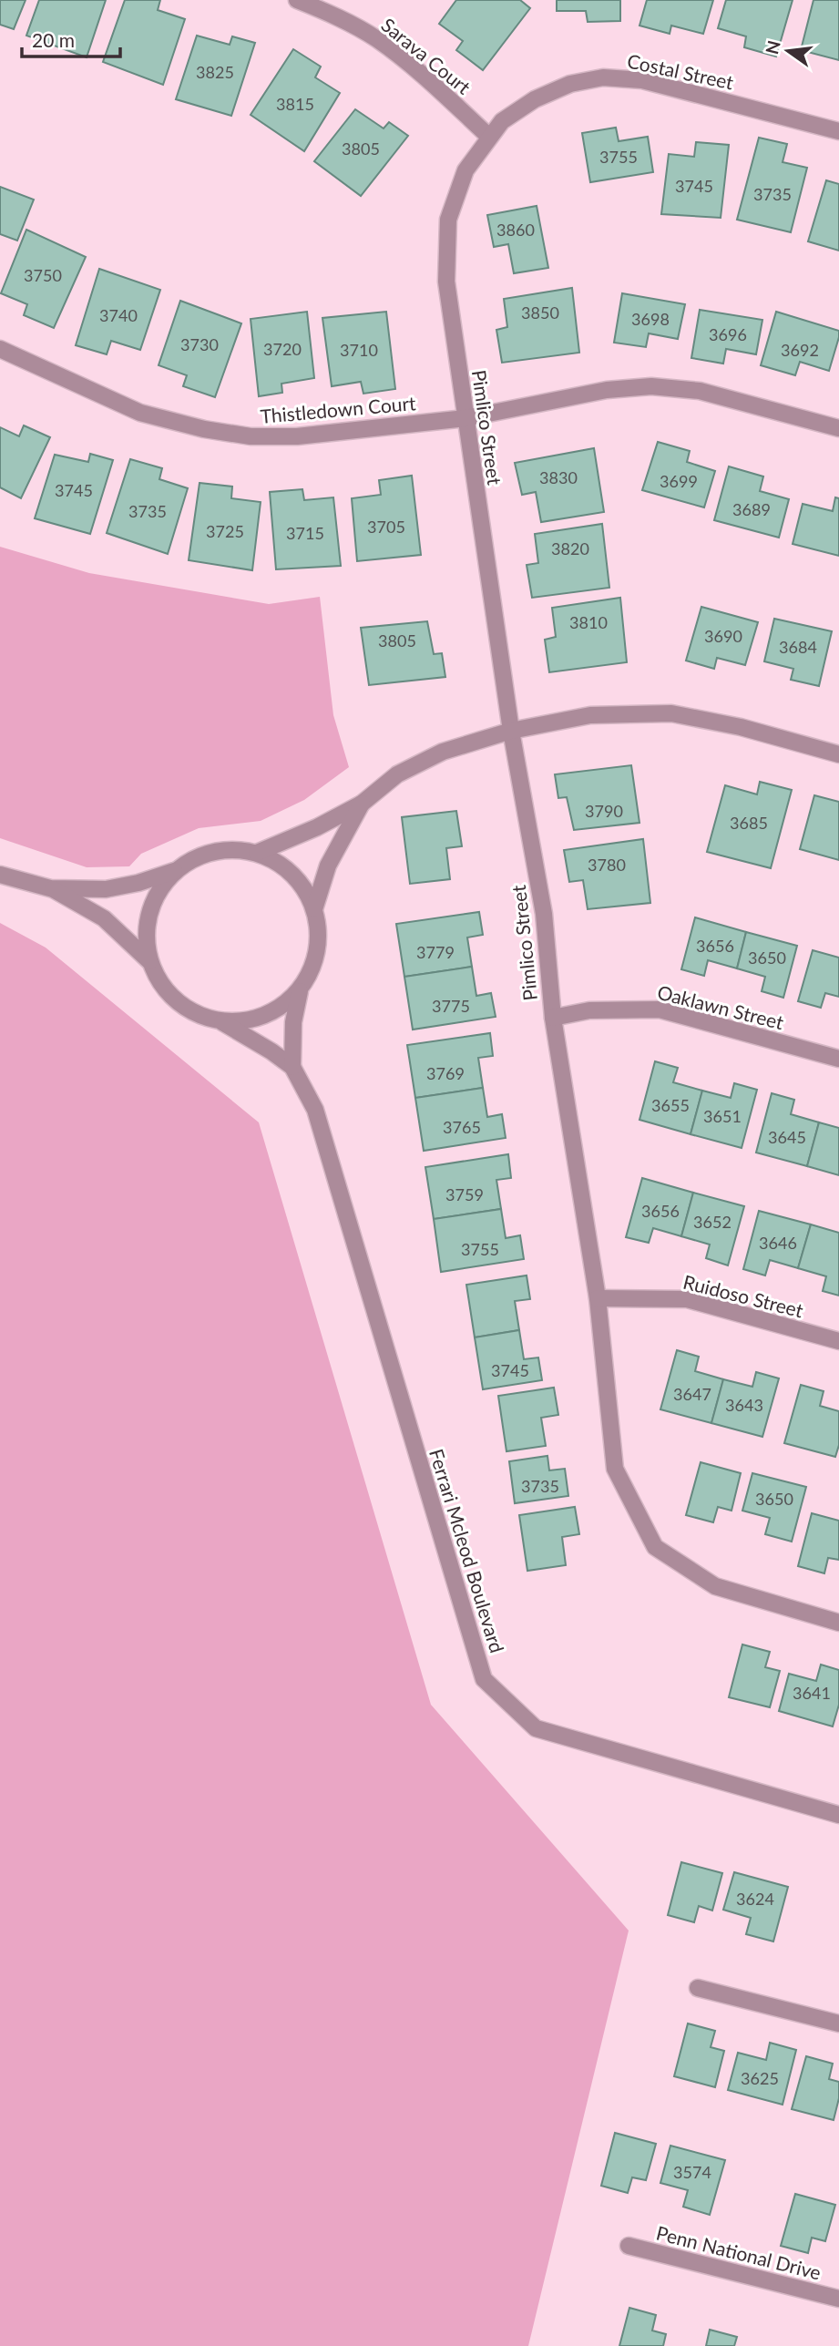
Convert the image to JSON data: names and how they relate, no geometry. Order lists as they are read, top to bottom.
{
  "streets": {
    "street": [
      "Sarava Court",
      "Costal Street",
      "Thistledown Court",
      "Pimlico Street",
      "Oaklawn Street",
      "Ruidoso Street",
      "Ferrari Mcleod Boulevard",
      "Penn National Drive"
    ]
  },
  "crossings": [
    ["Sarava Court", "Costal Street"],
    ["Sarava Court", "Pimlico Street"],
    ["Costal Street", "Pimlico Street"],
    ["Thistledown Court", "Pimlico Street"],
    ["Pimlico Street", "Oaklawn Street"],
    ["Pimlico Street", "Ruidoso Street"]
  ],
  "house_numbers": [
    "3825",
    "3815",
    "3805",
    "3755",
    "3745",
    "3735",
    "3860",
    "3750",
    "3850",
    "3740",
    "3698",
    "3696",
    "3730",
    "3720",
    "3710",
    "3692",
    "3830",
    "3699",
    "3745",
    "3689",
    "3735",
    "3705",
    "3725",
    "3715",
    "3820",
    "3810",
    "3690",
    "3805",
    "3684",
    "3790",
    "3685",
    "3780",
    "3656",
    "3779",
    "3650",
    "3775",
    "3769",
    "3655",
    "3651",
    "3765",
    "3645",
    "3759",
    "3656",
    "3652",
    "3646",
    "3755",
    "3745",
    "3647",
    "3643",
    "3735",
    "3650",
    "3641",
    "3624",
    "3625",
    "3574"
  ],
  "scale_bar": "20 m",
  "north": "left"
}
